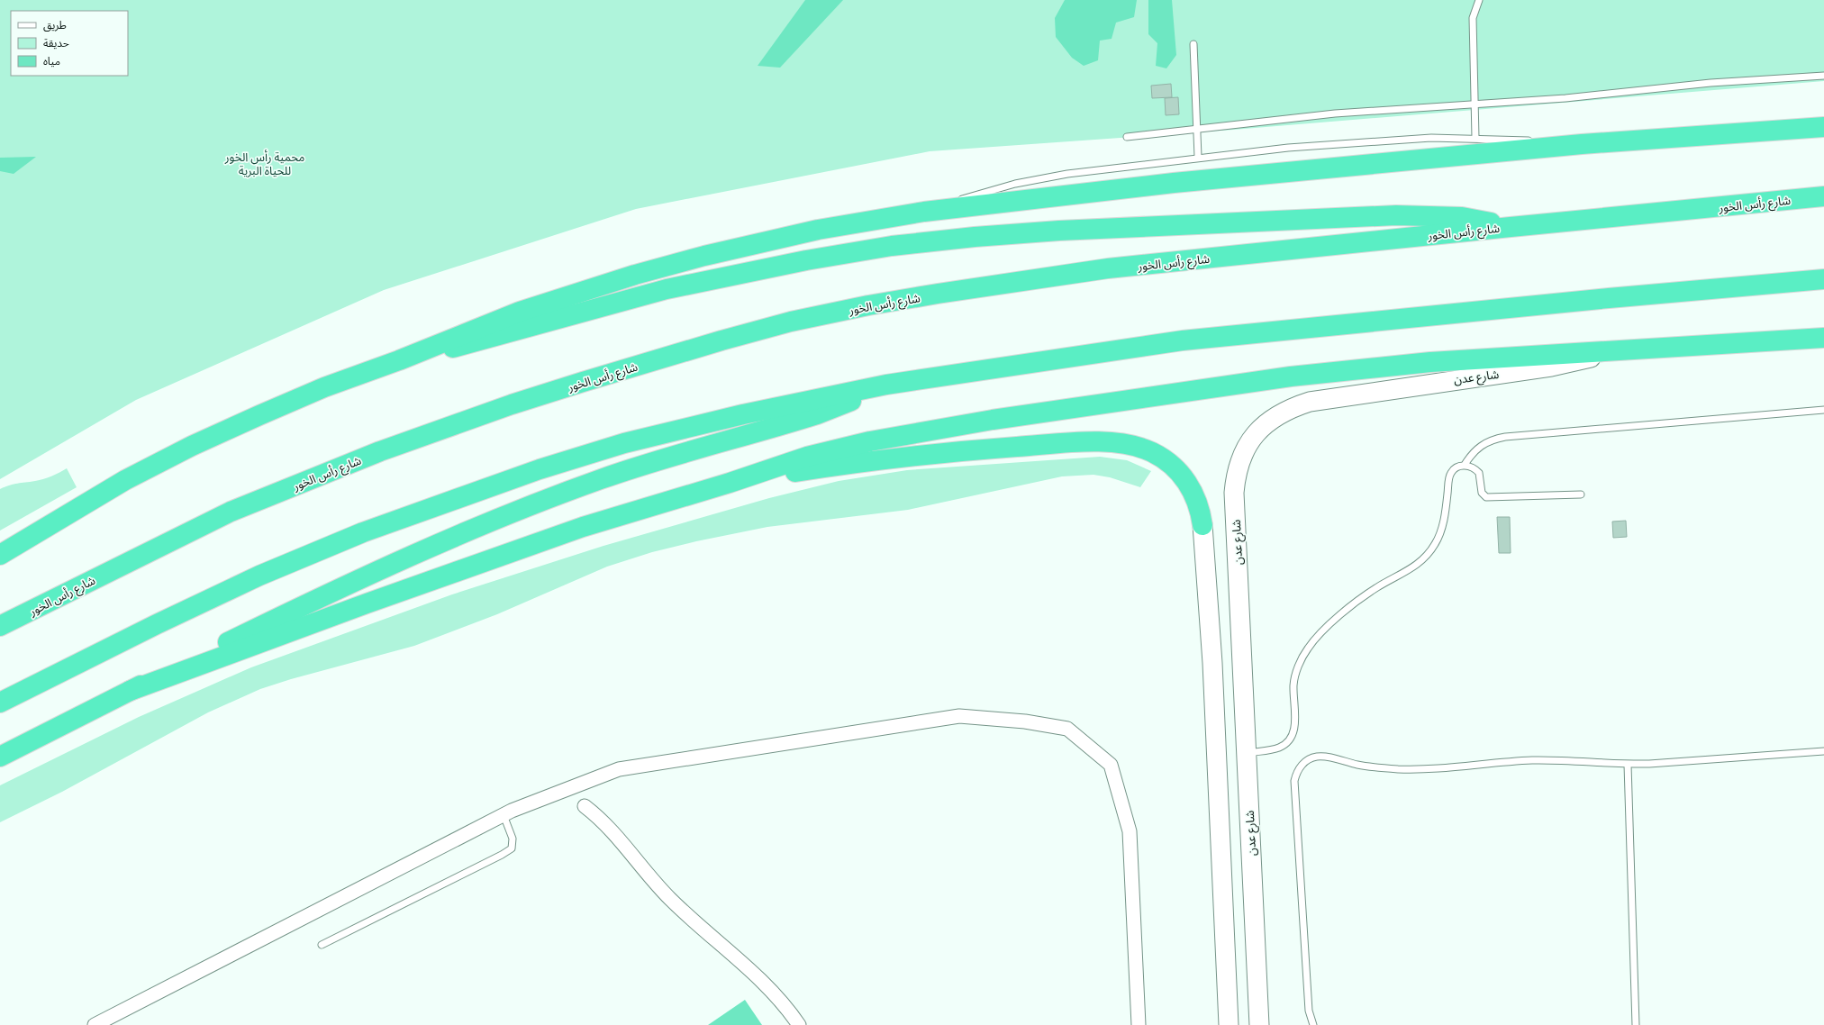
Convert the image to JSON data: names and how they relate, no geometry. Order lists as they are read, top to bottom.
{
  "streets": {
    "highway": ["شارع رأس الخور"],
    "street": ["شارع عدن"]
  },
  "parks": ["محمية رأس الخور للحياة البرية"],
  "legend": ["طريق", "حديقة", "مياه"]
}
